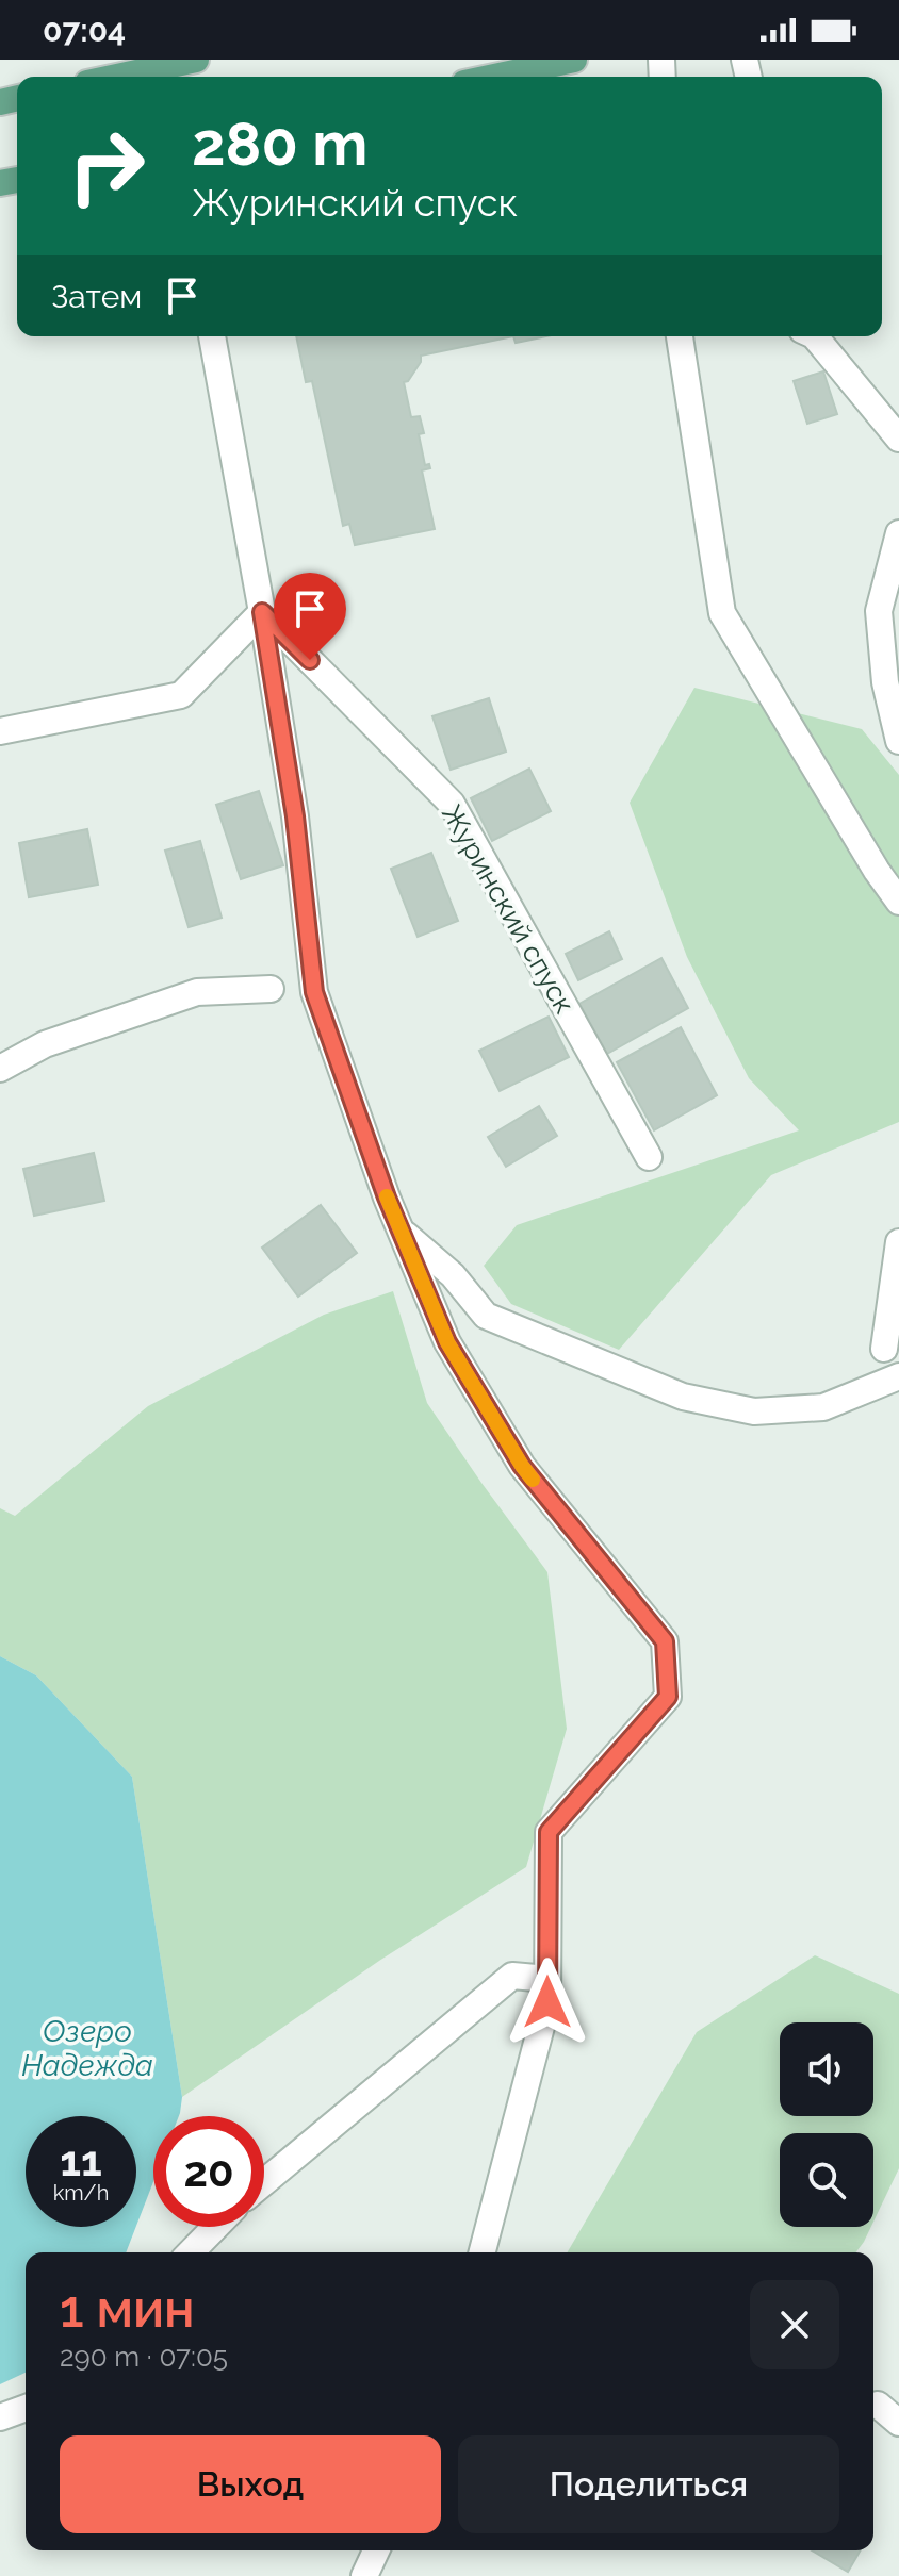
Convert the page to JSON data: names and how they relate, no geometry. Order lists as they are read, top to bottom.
{
  "streets": {
    "street": ["Журинский спуск"]
  },
  "water": ["Озеро Надежда"],
  "page": {
    "status": "07:04",
    "turn": ["280 m", "Журинский спуск"],
    "then": "Затем",
    "speed": "11 km/h",
    "limit": "20",
    "heading": ["1 мин", "290 m · 07:05"],
    "buttons": ["Выход", "Поделиться"]
  }
}
